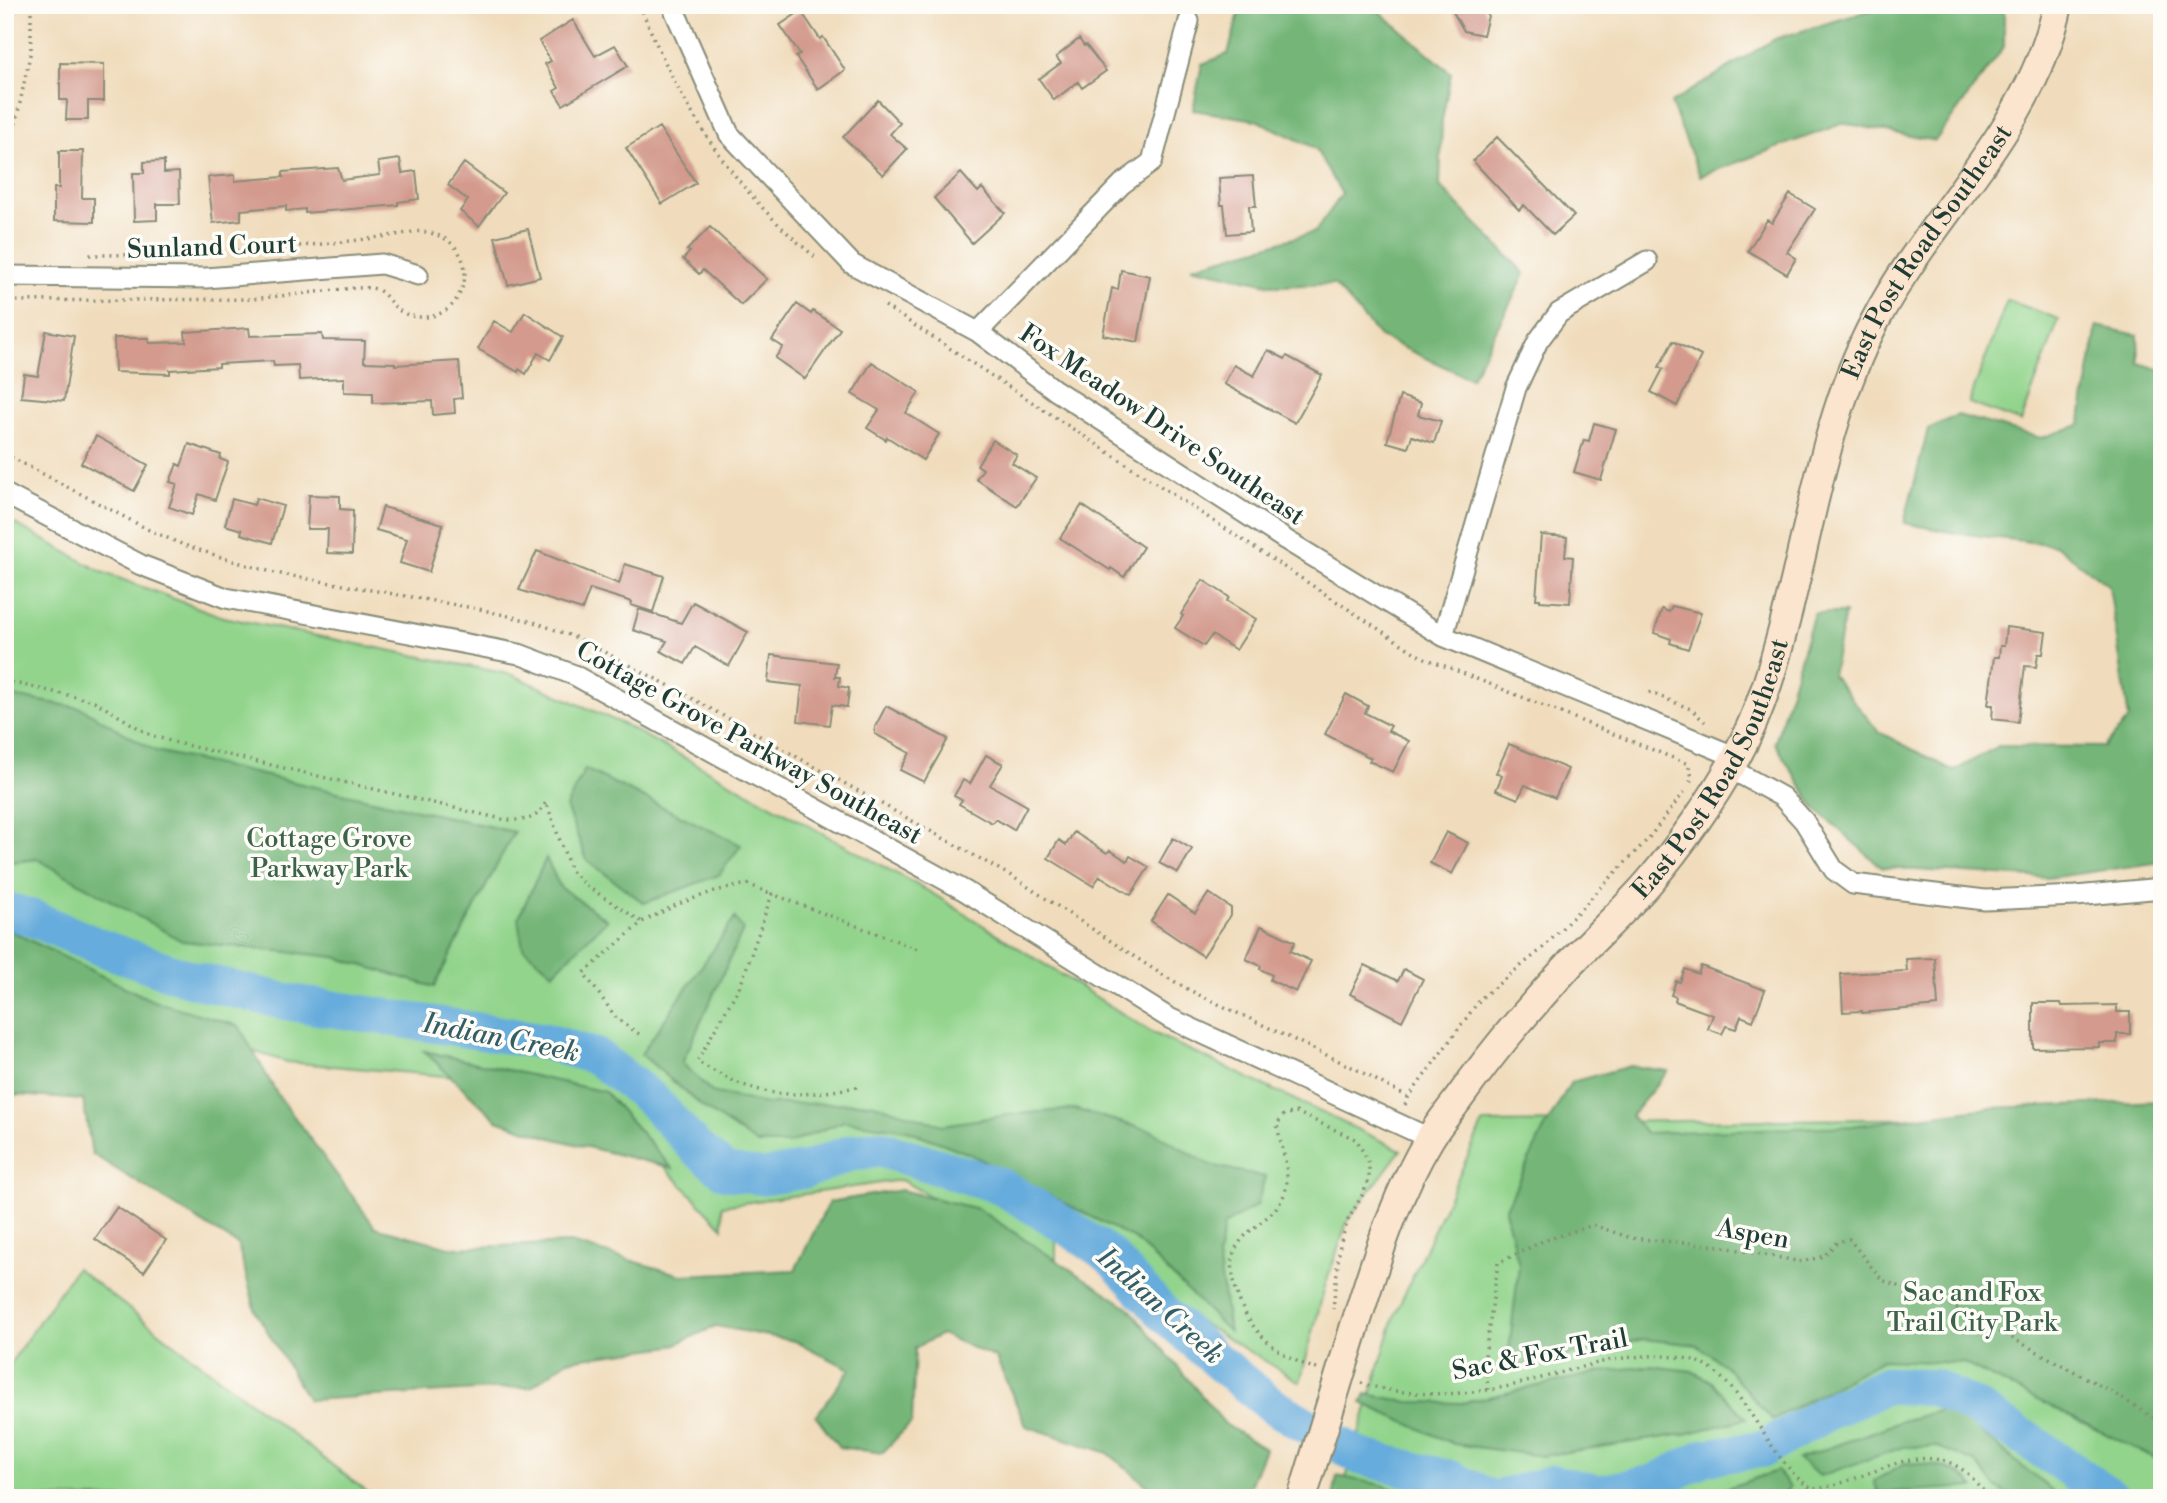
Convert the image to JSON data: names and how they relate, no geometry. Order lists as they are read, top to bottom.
{
  "streets": {
    "main road": ["East Post Road Southeast"],
    "street": ["Sunland Court", "Fox Meadow Drive Southeast", "Cottage Grove Parkway Southeast"],
    "path": ["Aspen", "Sac & Fox Trail"]
  },
  "crossings": [
    ["East Post Road Southeast", "Fox Meadow Drive Southeast"],
    ["East Post Road Southeast", "Cottage Grove Parkway Southeast"],
    ["Aspen", "Sac & Fox Trail"]
  ],
  "water": ["Indian Creek"],
  "parks": ["Cottage Grove Parkway Park", "Sac and Fox Trail City Park"]
}
